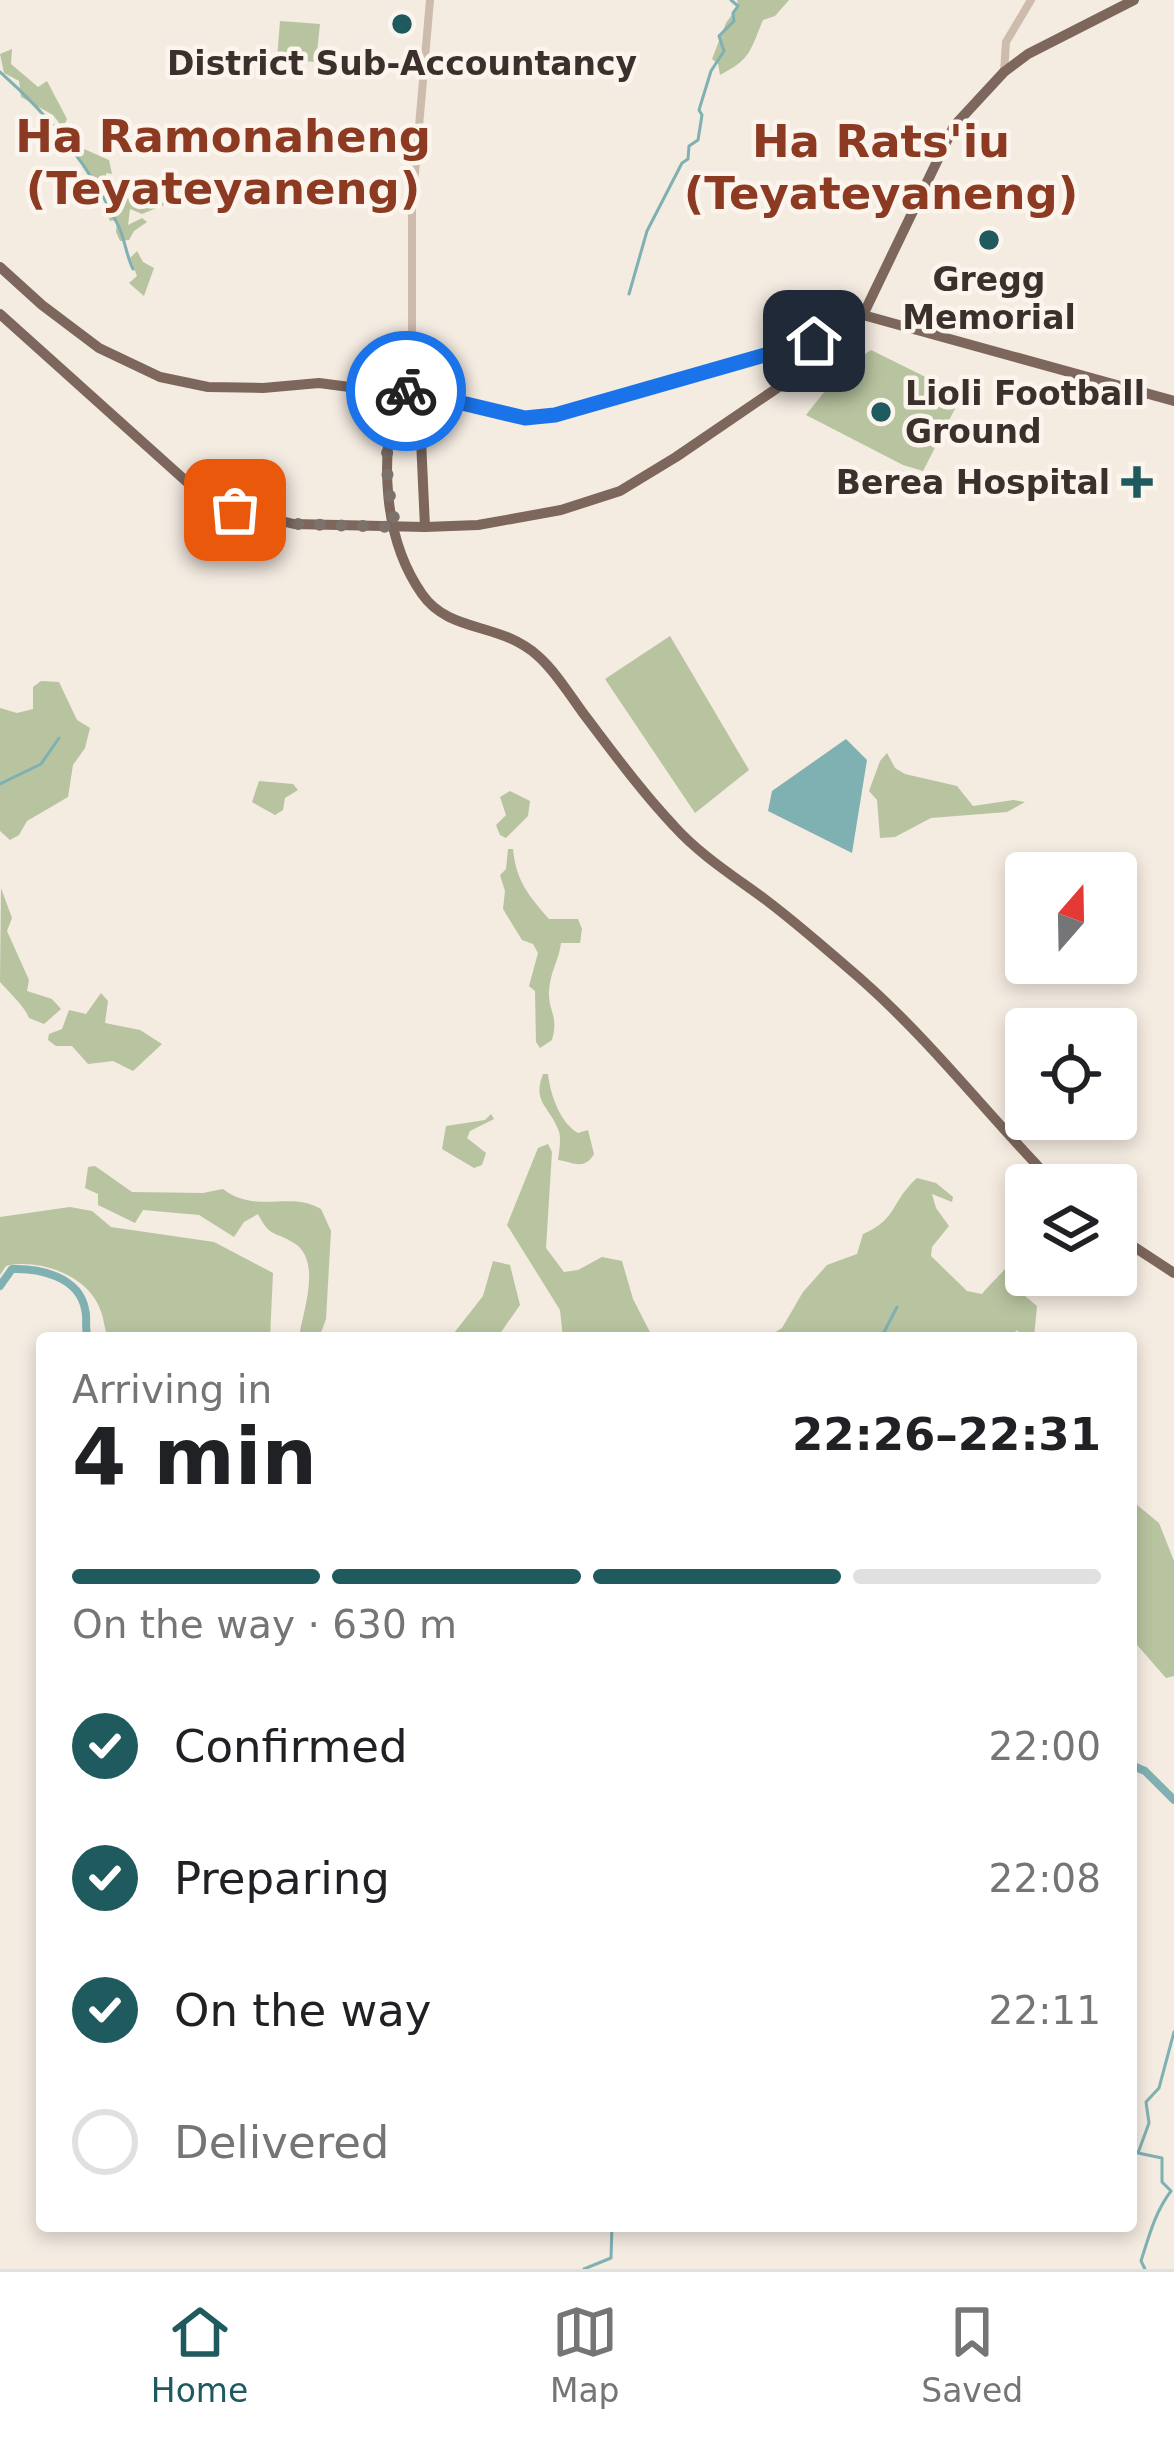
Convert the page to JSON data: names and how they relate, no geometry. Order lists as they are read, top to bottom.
{
  "districts": ["Ha Ramonaheng (Teyateyaneng)", "Ha Rats'iu (Teyateyaneng)"],
  "places": {
    "other": ["District Sub-Accountancy", "Gregg Memorial", "Lioli Football Ground"],
    "health": ["Berea Hospital"]
  },
  "north": "top",
  "page": {
    "heading": ["4 min", "Arriving in", "22:26–22:31"],
    "bar": "On the way · 630 m",
    "list": [
      ["Confirmed", "22:00"],
      ["Preparing", "22:08"],
      ["On the way", "22:11"],
      "Delivered"
    ],
    "tabs": ["Home", "Map", "Saved"]
  }
}
